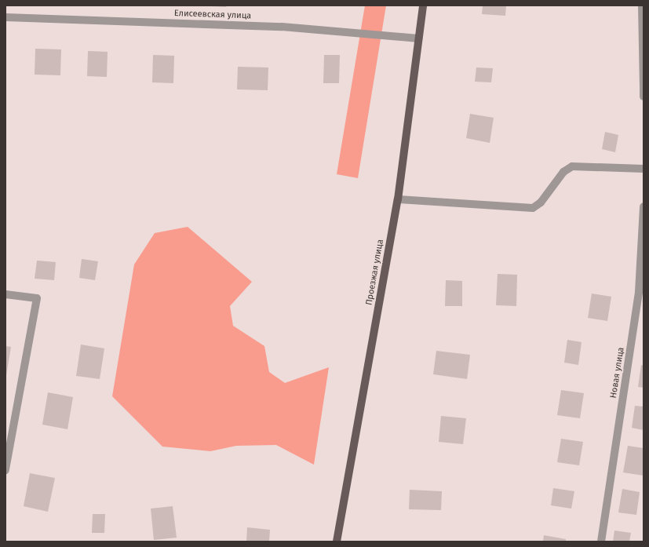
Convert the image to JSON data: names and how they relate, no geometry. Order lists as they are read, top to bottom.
{
  "streets": {
    "main road": ["Проезжая улица"],
    "street": ["Елисеевская улица", "Новая улица"]
  },
  "crossings": [
    ["Елисеевская улица", "Проезжая улица"]
  ]
}
